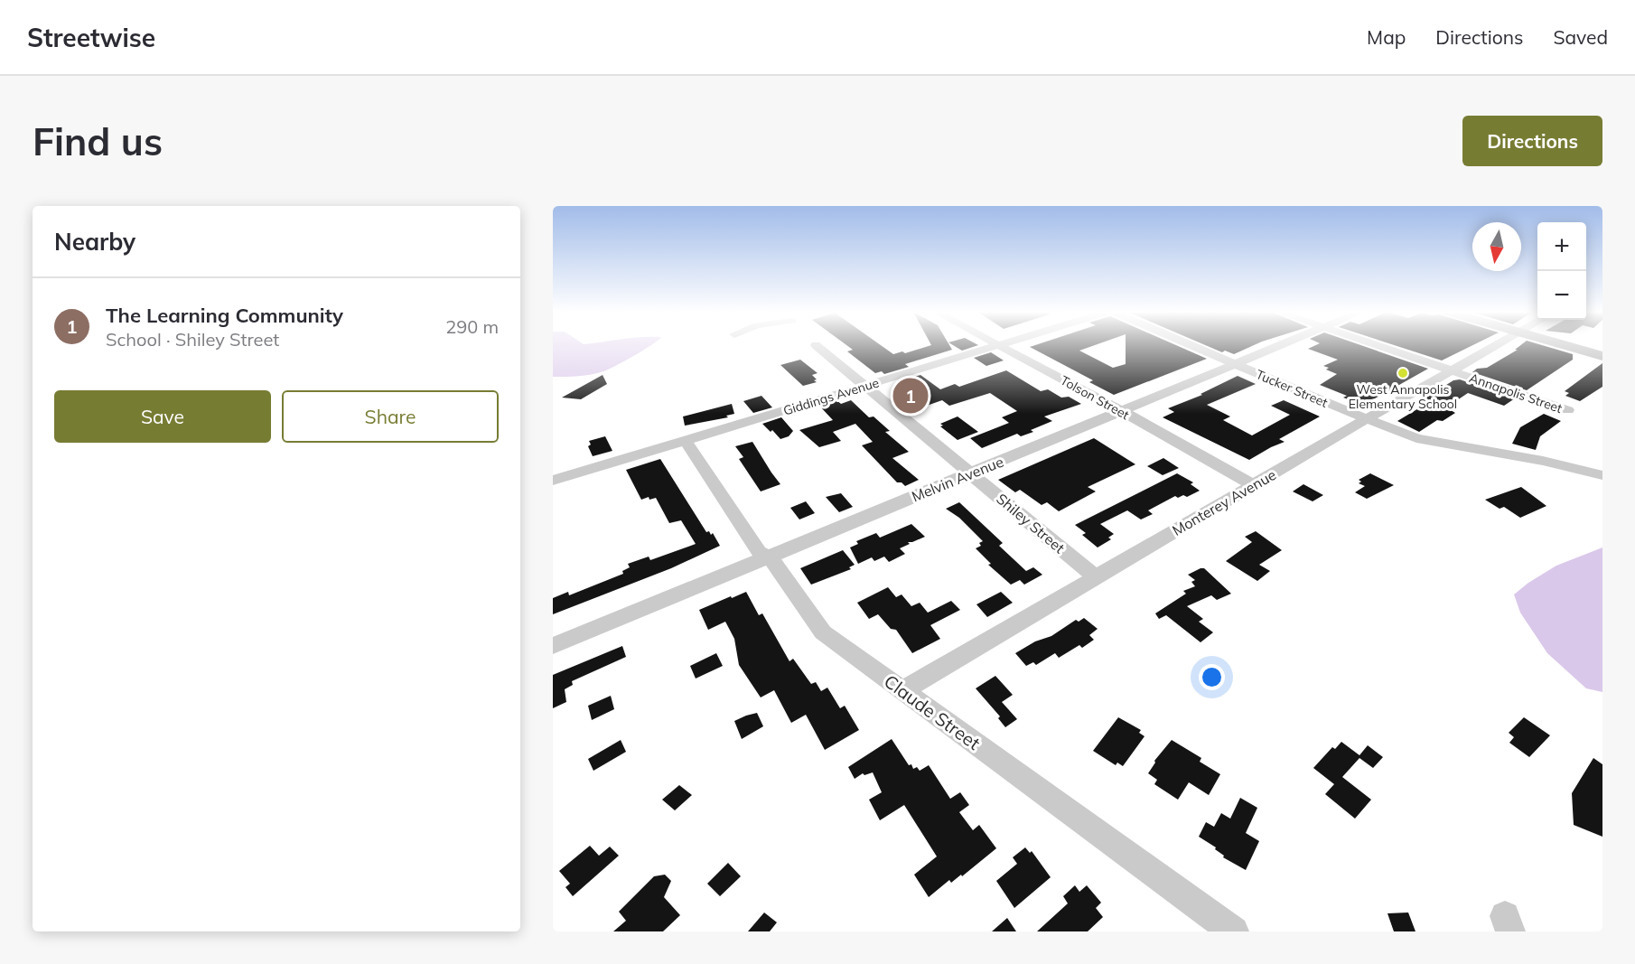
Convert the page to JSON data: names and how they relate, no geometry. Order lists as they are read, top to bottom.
{
  "streets": {
    "street": [
      "Tucker Street",
      "Annapolis Street",
      "Giddings Avenue",
      "Tolson Street",
      "Melvin Avenue",
      "Monterey Avenue",
      "Shiley Street",
      "Claude Street"
    ]
  },
  "crossings": [
    ["Tucker Street", "Melvin Avenue"],
    ["Tucker Street", "Monterey Avenue"],
    ["Annapolis Street", "Monterey Avenue"],
    ["Giddings Avenue", "Shiley Street"],
    ["Giddings Avenue", "Claude Street"],
    ["Tolson Street", "Melvin Avenue"],
    ["Tolson Street", "Monterey Avenue"],
    ["Melvin Avenue", "Shiley Street"],
    ["Melvin Avenue", "Claude Street"],
    ["Monterey Avenue", "Shiley Street"],
    ["Monterey Avenue", "Claude Street"]
  ],
  "places": ["West Annapolis Elementary School"],
  "north": "bottom",
  "page": {
    "header": "Streetwise",
    "nav": ["Map", "Directions", "Saved"],
    "buttons": [
      "Directions",
      ["Save", "Share"]
    ],
    "title": "Find us",
    "heading": "Nearby",
    "map_buttons": ["+", "−"],
    "list": [
      {
        "mark": "1",
        "name": "The Learning Community",
        "note": "School · Shiley Street",
        "value": "290 m"
      }
    ],
    "pins": "1"
  }
}
